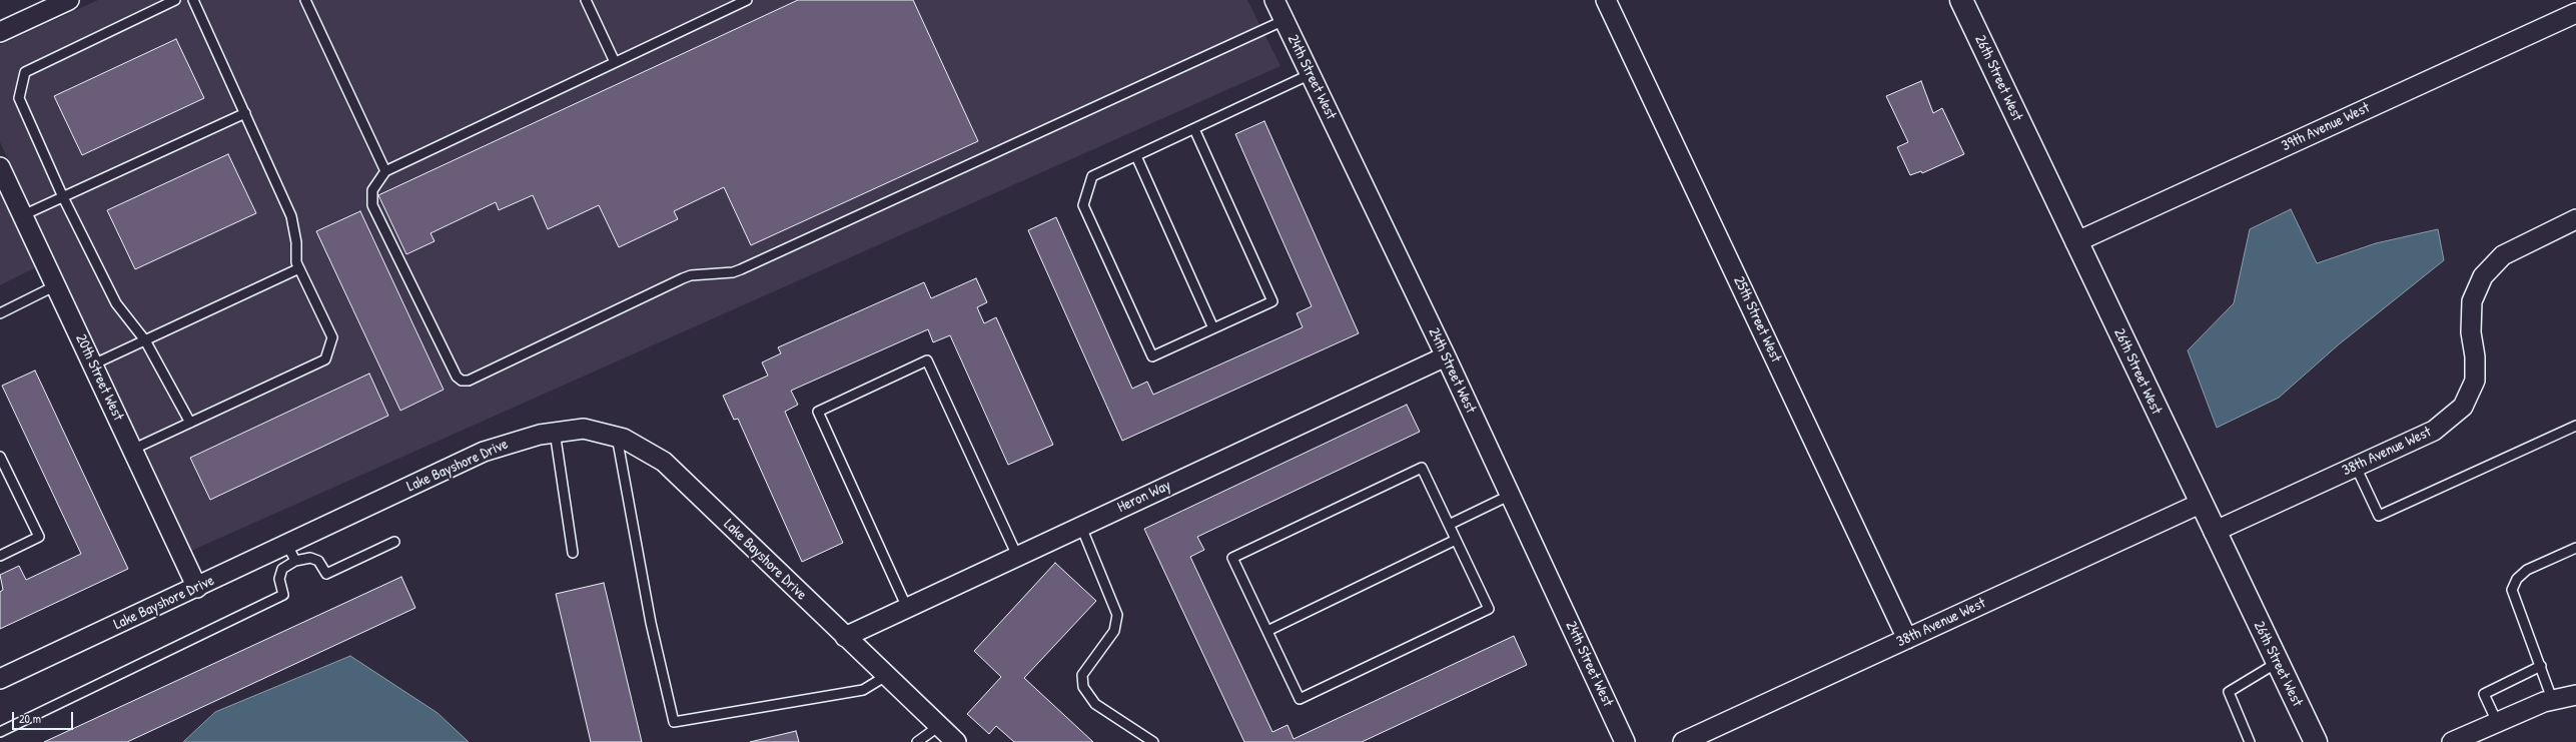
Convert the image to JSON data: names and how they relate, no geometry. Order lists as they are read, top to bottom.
{
  "streets": {
    "street": [
      "24th Street West",
      "26th Street West",
      "39th Avenue West",
      "25th Street West",
      "20th Street West",
      "38th Avenue West",
      "Lake Bayshore Drive",
      "Heron Way"
    ]
  },
  "crossings": [
    ["24th Street West", "Heron Way"],
    ["26th Street West", "39th Avenue West"],
    ["26th Street West", "38th Avenue West"],
    ["25th Street West", "38th Avenue West"],
    ["20th Street West", "Lake Bayshore Drive"],
    ["Lake Bayshore Drive", "Heron Way"]
  ],
  "scale_bar": "20 m"
}
